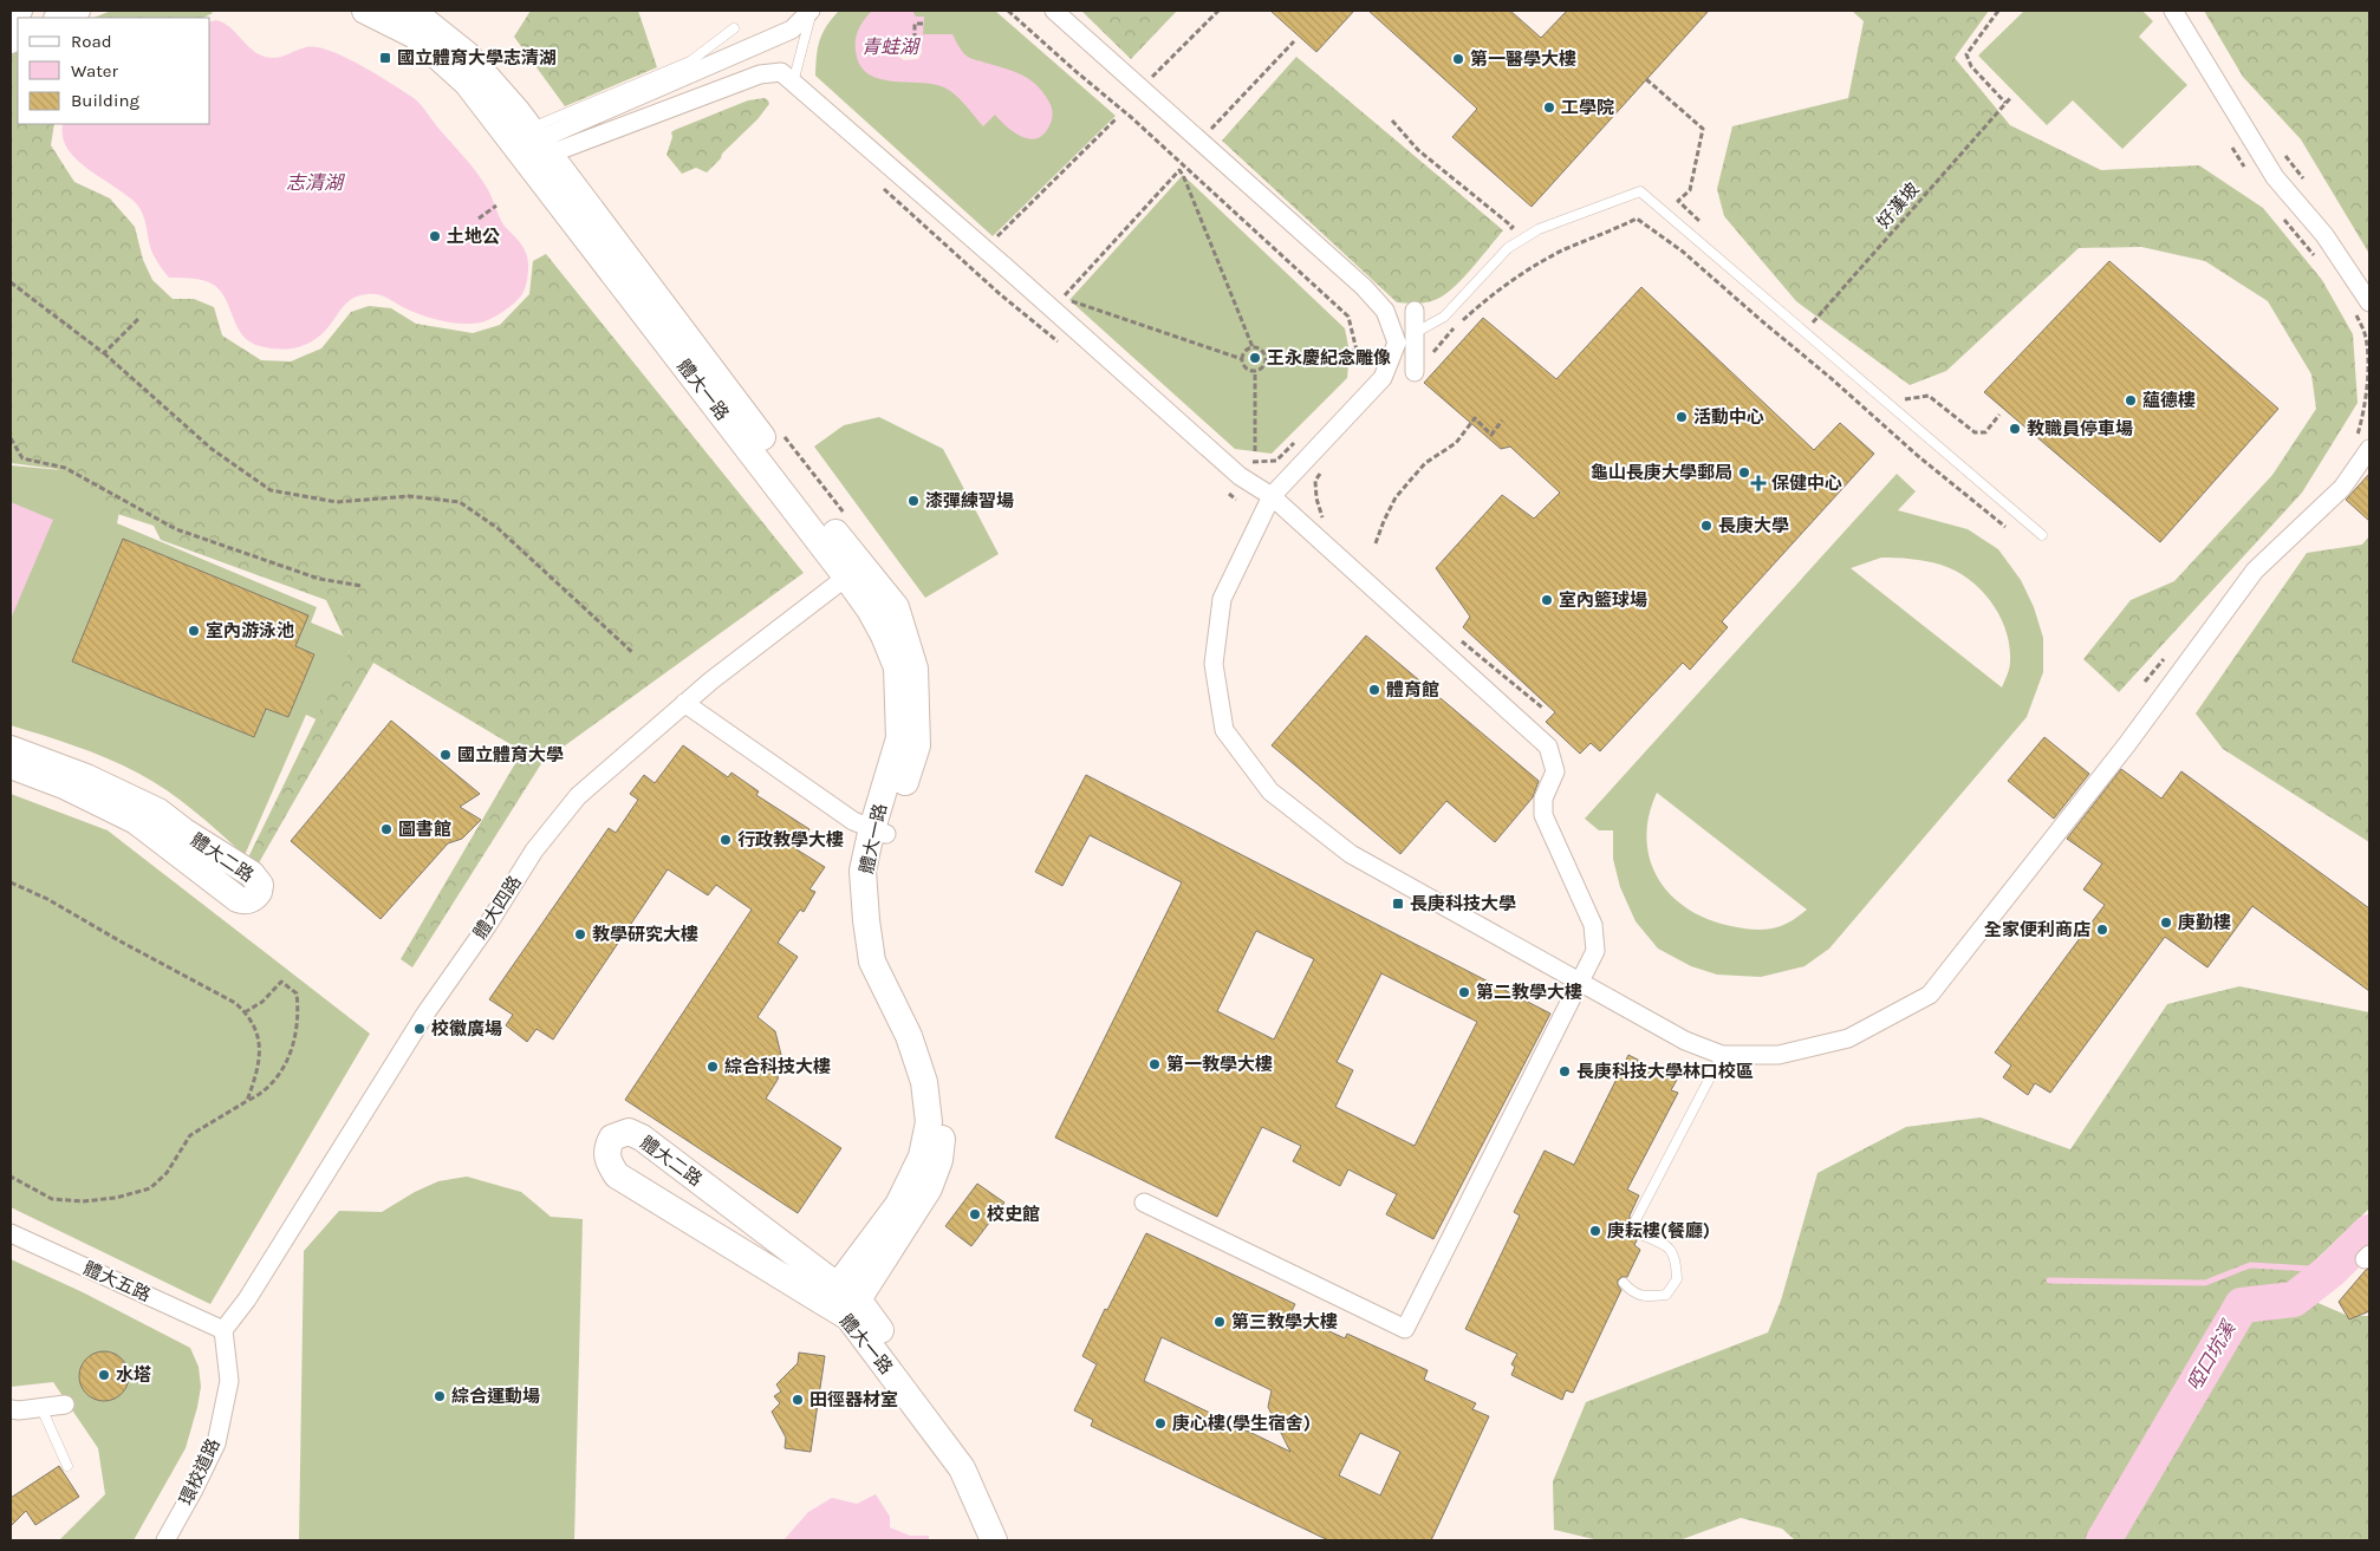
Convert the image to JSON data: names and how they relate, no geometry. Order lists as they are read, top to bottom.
{
  "streets": {
    "street": [
      "體大一路",
      "體大二路",
      "體大四路",
      "體大五路",
      "環校道路"
    ],
    "path": ["好漢坡"]
  },
  "crossings": [
    ["體大一路", "體大二路"],
    ["體大一路", "體大四路"],
    ["體大四路", "體大五路"],
    ["體大四路", "環校道路"],
    ["體大五路", "環校道路"]
  ],
  "water": ["青蛙湖", "志清湖", "啞口坑溪"],
  "places": {
    "transit": ["國立體育大學志清湖", "長庚科技大學"],
    "other": [
      "第一醫學大樓",
      "工學院",
      "土地公",
      "王永慶紀念雕像",
      "蘊德樓",
      "活動中心",
      "教職員停車場",
      "龜山長庚大學郵局",
      "漆彈練習場",
      "長庚大學",
      "室內籃球場",
      "室內游泳池",
      "體育館",
      "國立體育大學",
      "圖書館",
      "行政教學大樓",
      "庚勤樓",
      "全家便利商店",
      "教學研究大樓",
      "第二教學大樓",
      "校徽廣場",
      "第一教學大樓",
      "綜合科技大樓",
      "長庚科技大學林口校區",
      "校史館",
      "庚耘樓(餐廳)",
      "第三教學大樓",
      "水塔",
      "綜合運動場",
      "田徑器材室",
      "庚心樓(學生宿舍)"
    ],
    "health": ["保健中心"]
  },
  "legend": ["Road", "Water", "Building"]
}
